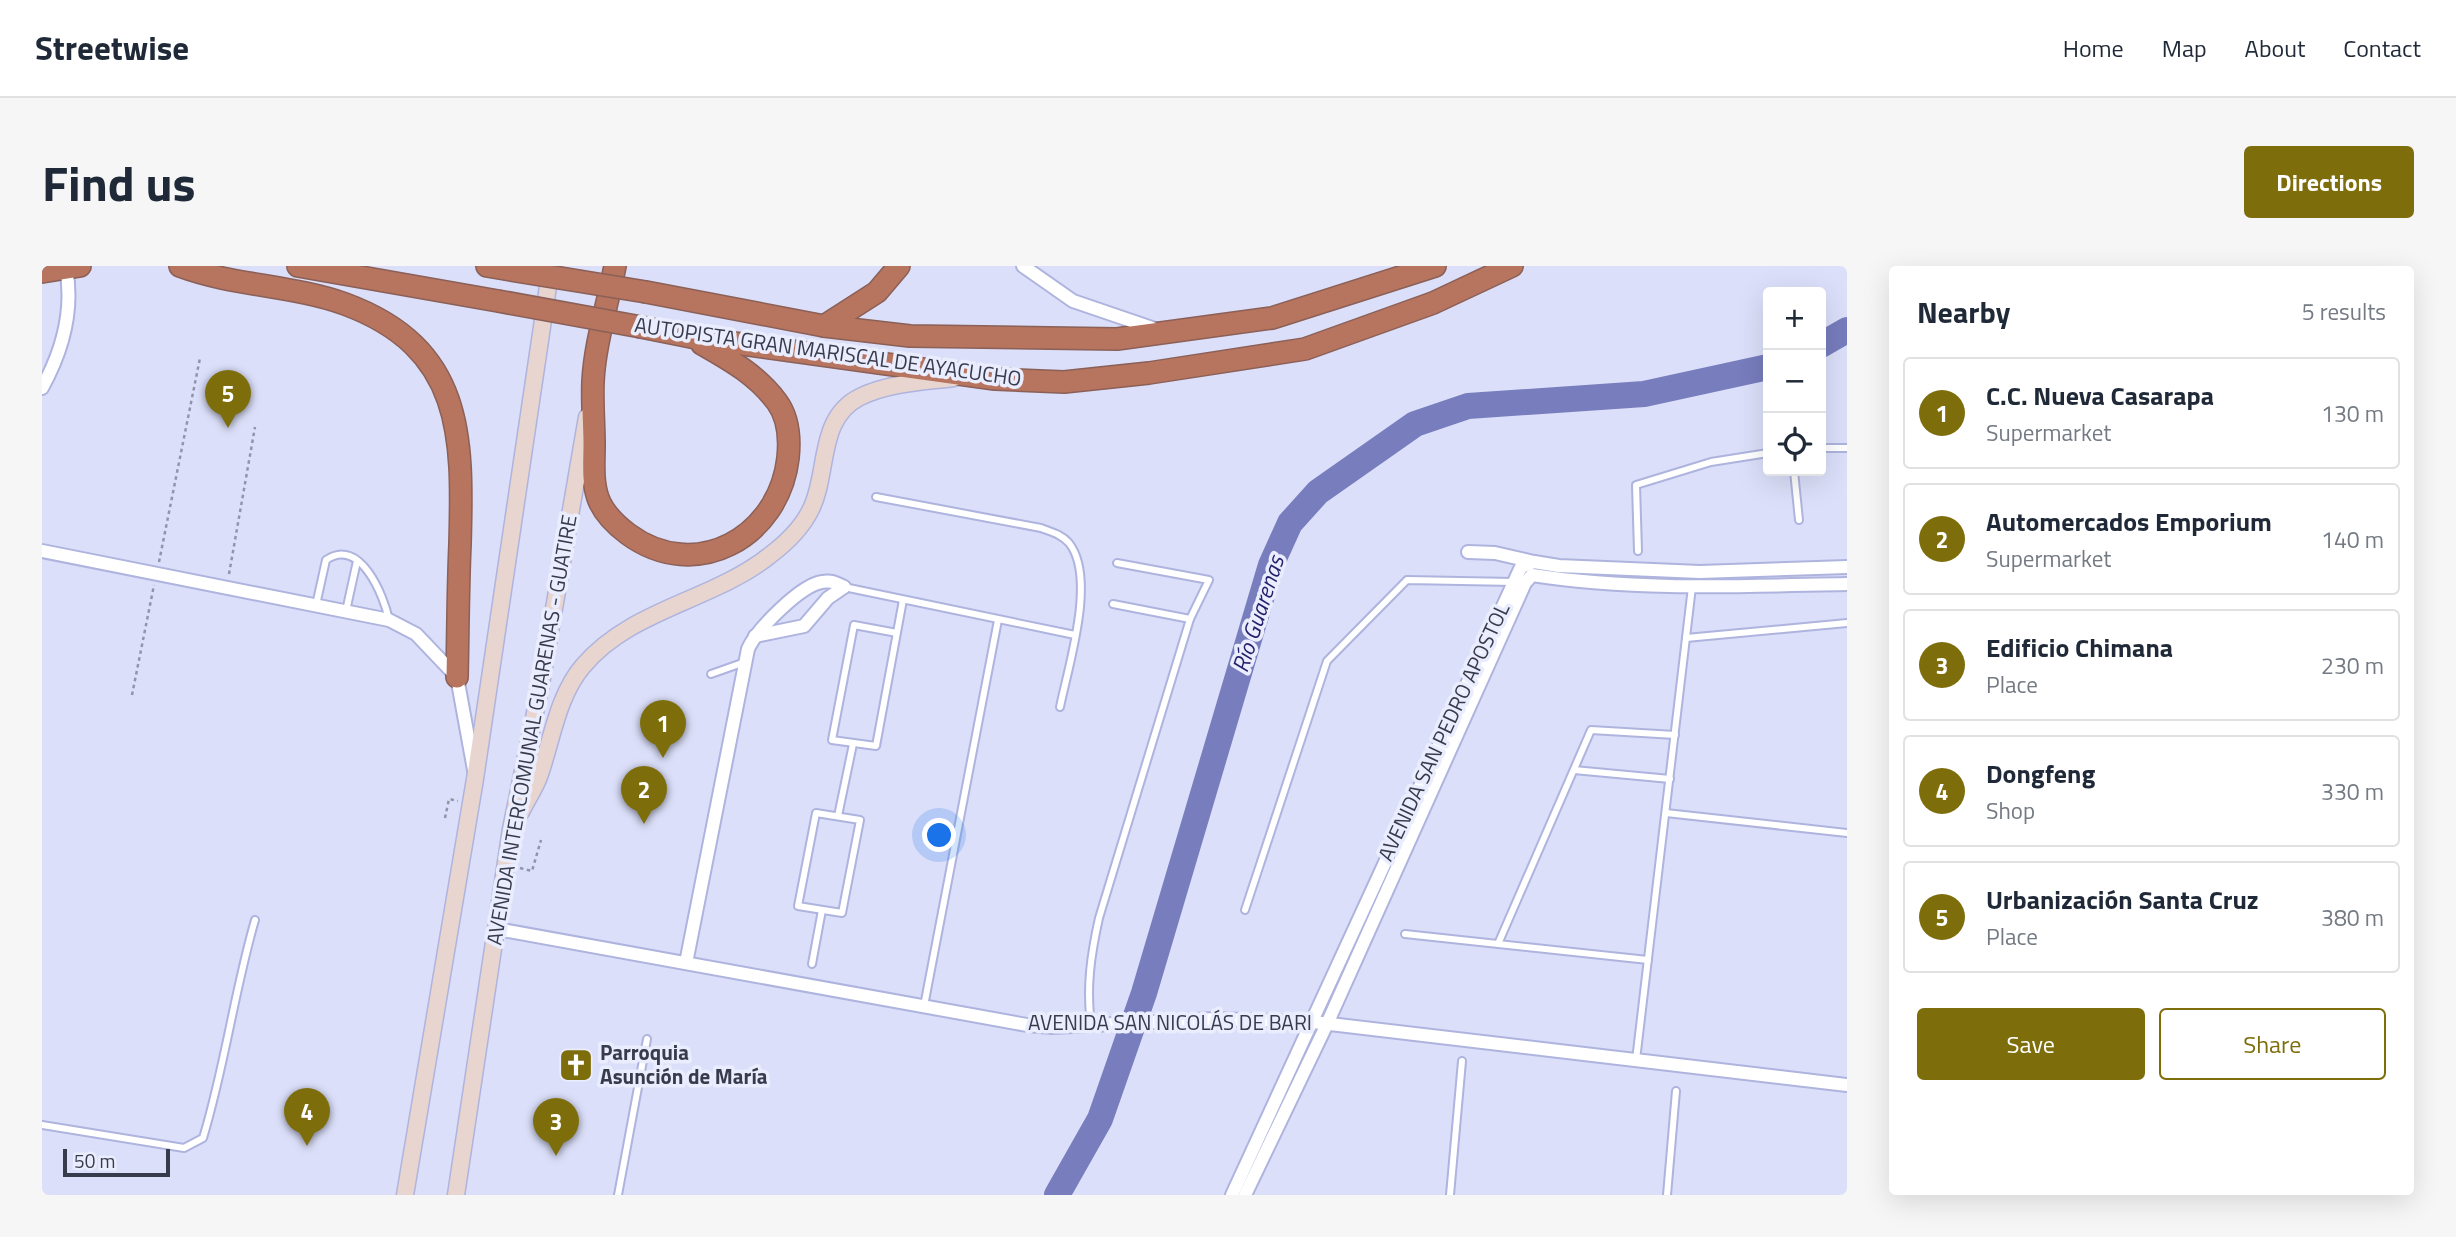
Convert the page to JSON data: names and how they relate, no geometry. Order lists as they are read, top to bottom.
{
  "streets": {
    "highway": ["AUTOPISTA GRAN MARISCAL DE AYACUCHO", "AVENIDA INTERCOMUNAL GUARENAS - GUATIRE"],
    "street": ["AVENIDA SAN PEDRO APOSTOL", "AVENIDA SAN NICOLÁS DE BARI"]
  },
  "crossings": [
    ["AVENIDA INTERCOMUNAL GUARENAS - GUATIRE", "AVENIDA SAN NICOLÁS DE BARI"],
    ["AVENIDA SAN PEDRO APOSTOL", "AVENIDA SAN NICOLÁS DE BARI"]
  ],
  "water": ["Río Guarenas"],
  "places": {
    "church": ["Parroquia Asunción de María"]
  },
  "scale_bar": "50 m",
  "page": {
    "header": "Streetwise",
    "nav": [
      "Home",
      "Map",
      "About",
      "Contact"
    ],
    "title": "Find us",
    "buttons": [
      "Directions",
      ["Save", "Share"]
    ],
    "heading": ["Nearby", "5 results"],
    "map_buttons": ["+", "−"],
    "list": [
      {
        "mark": "1",
        "name": "C.C. Nueva Casarapa",
        "note": "Supermarket",
        "value": "130 m"
      },
      {
        "mark": "2",
        "name": "Automercados Emporium",
        "note": "Supermarket",
        "value": "140 m"
      },
      {
        "mark": "3",
        "name": "Edificio Chimana",
        "note": "Place",
        "value": "230 m"
      },
      {
        "mark": "4",
        "name": "Dongfeng",
        "note": "Shop",
        "value": "330 m"
      },
      {
        "mark": "5",
        "name": "Urbanización Santa Cruz",
        "note": "Place",
        "value": "380 m"
      }
    ],
    "pins": [
      "5",
      "1",
      "2",
      "4",
      "3"
    ],
    "scale": "50 m"
  }
}
